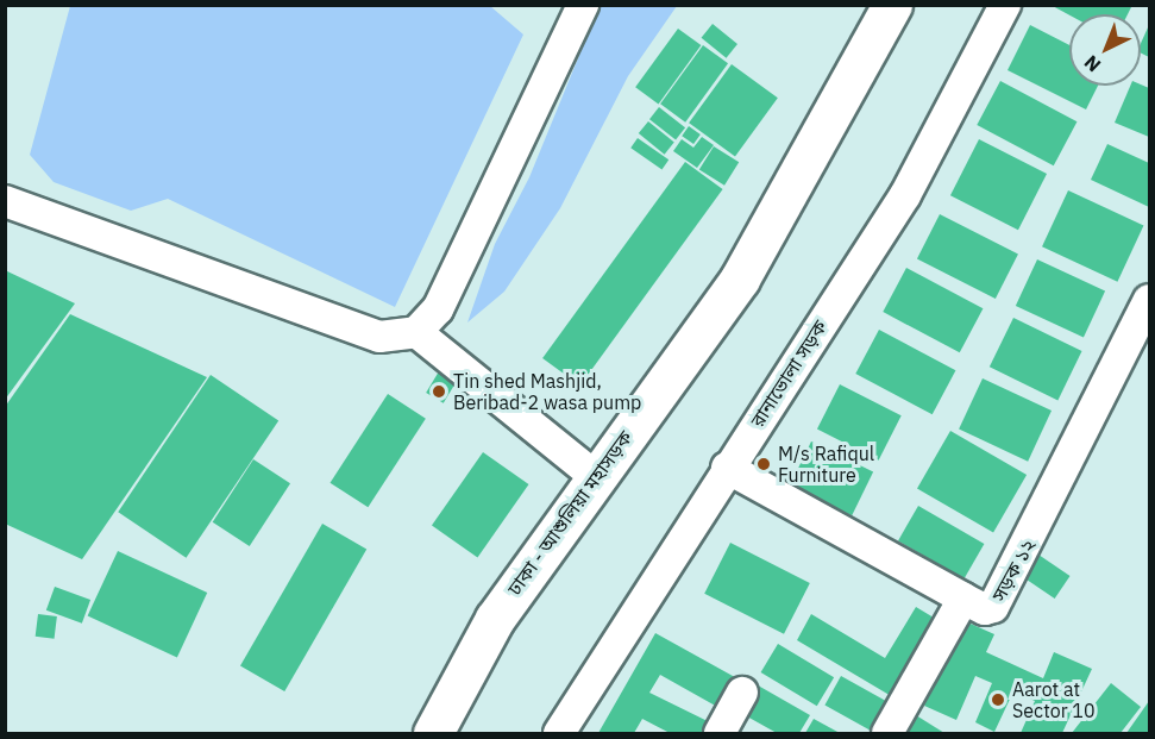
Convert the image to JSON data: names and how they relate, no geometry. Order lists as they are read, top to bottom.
{
  "streets": {
    "highway": ["ঢাকা - আশুলিয়া মহাসড়ক"],
    "street": ["রানাভোলা সড়ক", "সড়ক ১২"]
  },
  "crossings": [
    ["রানাভোলা সড়ক", "সড়ক ১২"]
  ],
  "places": ["Tin shed Mashjid, Beribad-2 wasa pump", "M/s Rafiqul Furniture", "Aarot at Sector 10"],
  "north": "bottom left"
}
